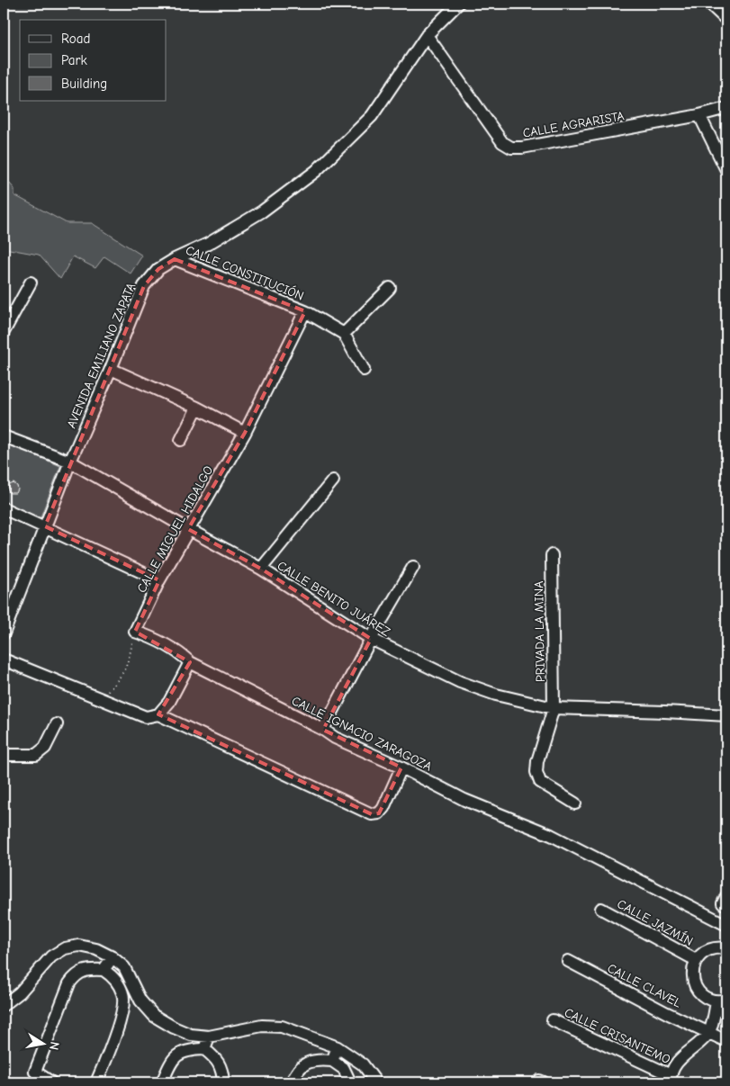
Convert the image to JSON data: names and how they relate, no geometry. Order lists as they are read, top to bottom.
{
  "streets": {
    "street": [
      "CALLE AGRARISTA",
      "CALLE CONSTITUCIÓN",
      "AVENIDA EMILIANO ZAPATA",
      "CALLE MIGUEL HIDALGO",
      "CALLE BENITO JUÁREZ",
      "PRIVADA LA MINA",
      "CALLE IGNACIO ZARAGOZA",
      "CALLE JAZMÍN",
      "CALLE CLAVEL",
      "CALLE CRISANTEMO"
    ]
  },
  "crossings": [
    ["CALLE AGRARISTA", "AVENIDA EMILIANO ZAPATA"],
    ["CALLE CONSTITUCIÓN", "AVENIDA EMILIANO ZAPATA"],
    ["CALLE CONSTITUCIÓN", "CALLE MIGUEL HIDALGO"],
    ["AVENIDA EMILIANO ZAPATA", "CALLE BENITO JUÁREZ"],
    ["CALLE MIGUEL HIDALGO", "CALLE BENITO JUÁREZ"],
    ["CALLE BENITO JUÁREZ", "PRIVADA LA MINA"]
  ],
  "legend": ["Road", "Park", "Building"],
  "north": "right"
}
